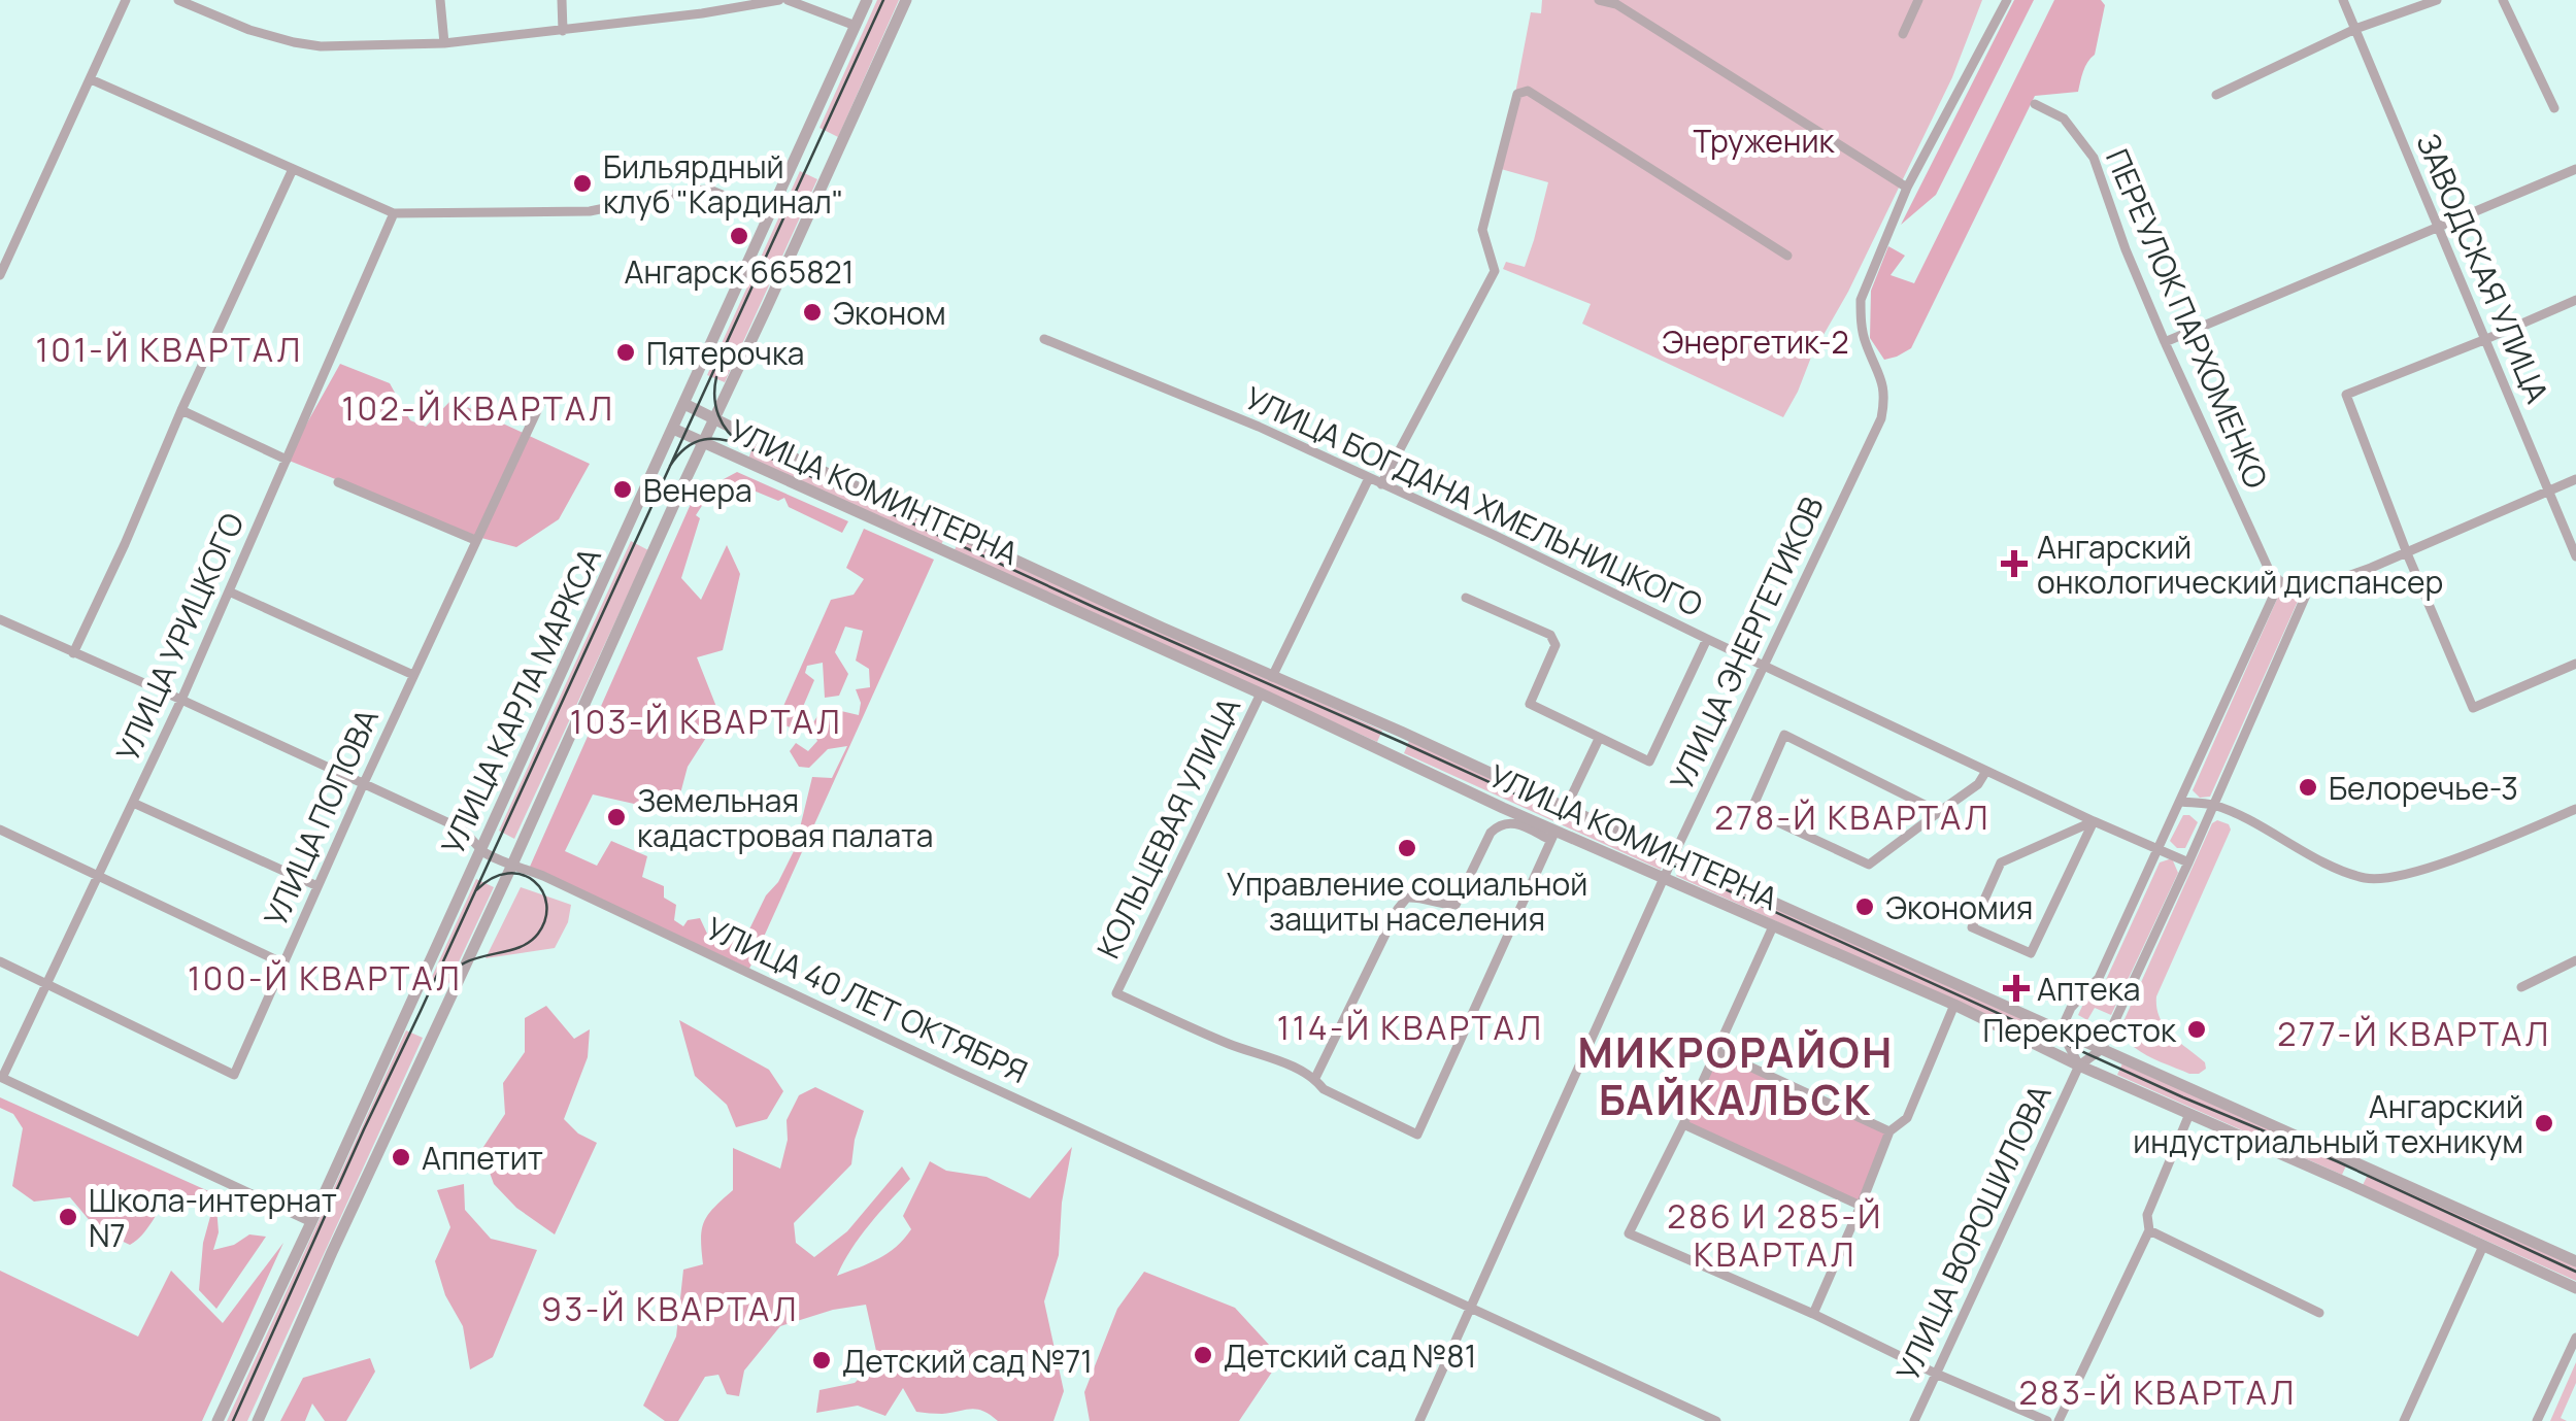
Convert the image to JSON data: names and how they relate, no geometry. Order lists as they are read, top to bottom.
{
  "streets": {
    "street": [
      "ЗАВОДСКАЯ УЛИЦА",
      "ПЕРЕУЛОК ПАРХОМЕНКО",
      "УЛИЦА КОМИНТЕРНА",
      "УЛИЦА БОГДАНА ХМЕЛЬНИЦКОГО",
      "УЛИЦА УРИЦКОГО",
      "УЛИЦА ЭНЕРГЕТИКОВ",
      "УЛИЦА КАРЛА МАРКСА",
      "УЛИЦА ПОПОВА",
      "КОЛЬЦЕВАЯ УЛИЦА",
      "УЛИЦА 40 ЛЕТ ОКТЯБРЯ",
      "УЛИЦА ВОРОШИЛОВА"
    ]
  },
  "crossings": [
    ["УЛИЦА КОМИНТЕРНА", "УЛИЦА ЭНЕРГЕТИКОВ"],
    ["УЛИЦА КОМИНТЕРНА", "УЛИЦА КАРЛА МАРКСА"],
    ["УЛИЦА КОМИНТЕРНА", "КОЛЬЦЕВАЯ УЛИЦА"],
    ["УЛИЦА КОМИНТЕРНА", "УЛИЦА ВОРОШИЛОВА"],
    ["УЛИЦА БОГДАНА ХМЕЛЬНИЦКОГО", "УЛИЦА ЭНЕРГЕТИКОВ"],
    ["УЛИЦА БОГДАНА ХМЕЛЬНИЦКОГО", "КОЛЬЦЕВАЯ УЛИЦА"],
    ["УЛИЦА УРИЦКОГО", "УЛИЦА ПОПОВА"],
    ["УЛИЦА УРИЦКОГО", "УЛИЦА 40 ЛЕТ ОКТЯБРЯ"],
    ["УЛИЦА ЭНЕРГЕТИКОВ", "УЛИЦА 40 ЛЕТ ОКТЯБРЯ"],
    ["УЛИЦА КАРЛА МАРКСА", "УЛИЦА 40 ЛЕТ ОКТЯБРЯ"],
    ["УЛИЦА ПОПОВА", "УЛИЦА 40 ЛЕТ ОКТЯБРЯ"]
  ],
  "districts": [
    "101-Й КВАРТАЛ",
    "102-Й КВАРТАЛ",
    "103-Й КВАРТАЛ",
    "278-Й КВАРТАЛ",
    "100-Й КВАРТАЛ",
    "114-Й КВАРТАЛ",
    "277-Й КВАРТАЛ",
    "МИКРОРАЙОН БАЙКАЛЬСК",
    "286 И 285-Й КВАРТАЛ",
    "93-Й КВАРТАЛ",
    "283-Й КВАРТАЛ"
  ],
  "parks": ["Труженик", "Энергетик-2"],
  "places": {
    "other": [
      "Бильярдный клуб \"Кардинал\"",
      "Ангарск 665821",
      "Эконом",
      "Пятерочка",
      "Венера",
      "Белоречье-3",
      "Земельная кадастровая палата",
      "Управление социальной защиты населения",
      "Экономия",
      "Перекресток",
      "Ангарский индустриальный техникум",
      "Аппетит",
      "Школа-интернат N7",
      "Детский сад №81",
      "Детский сад №71"
    ],
    "health": ["Ангарский онкологический диспансер", "Аптека"]
  }
}
